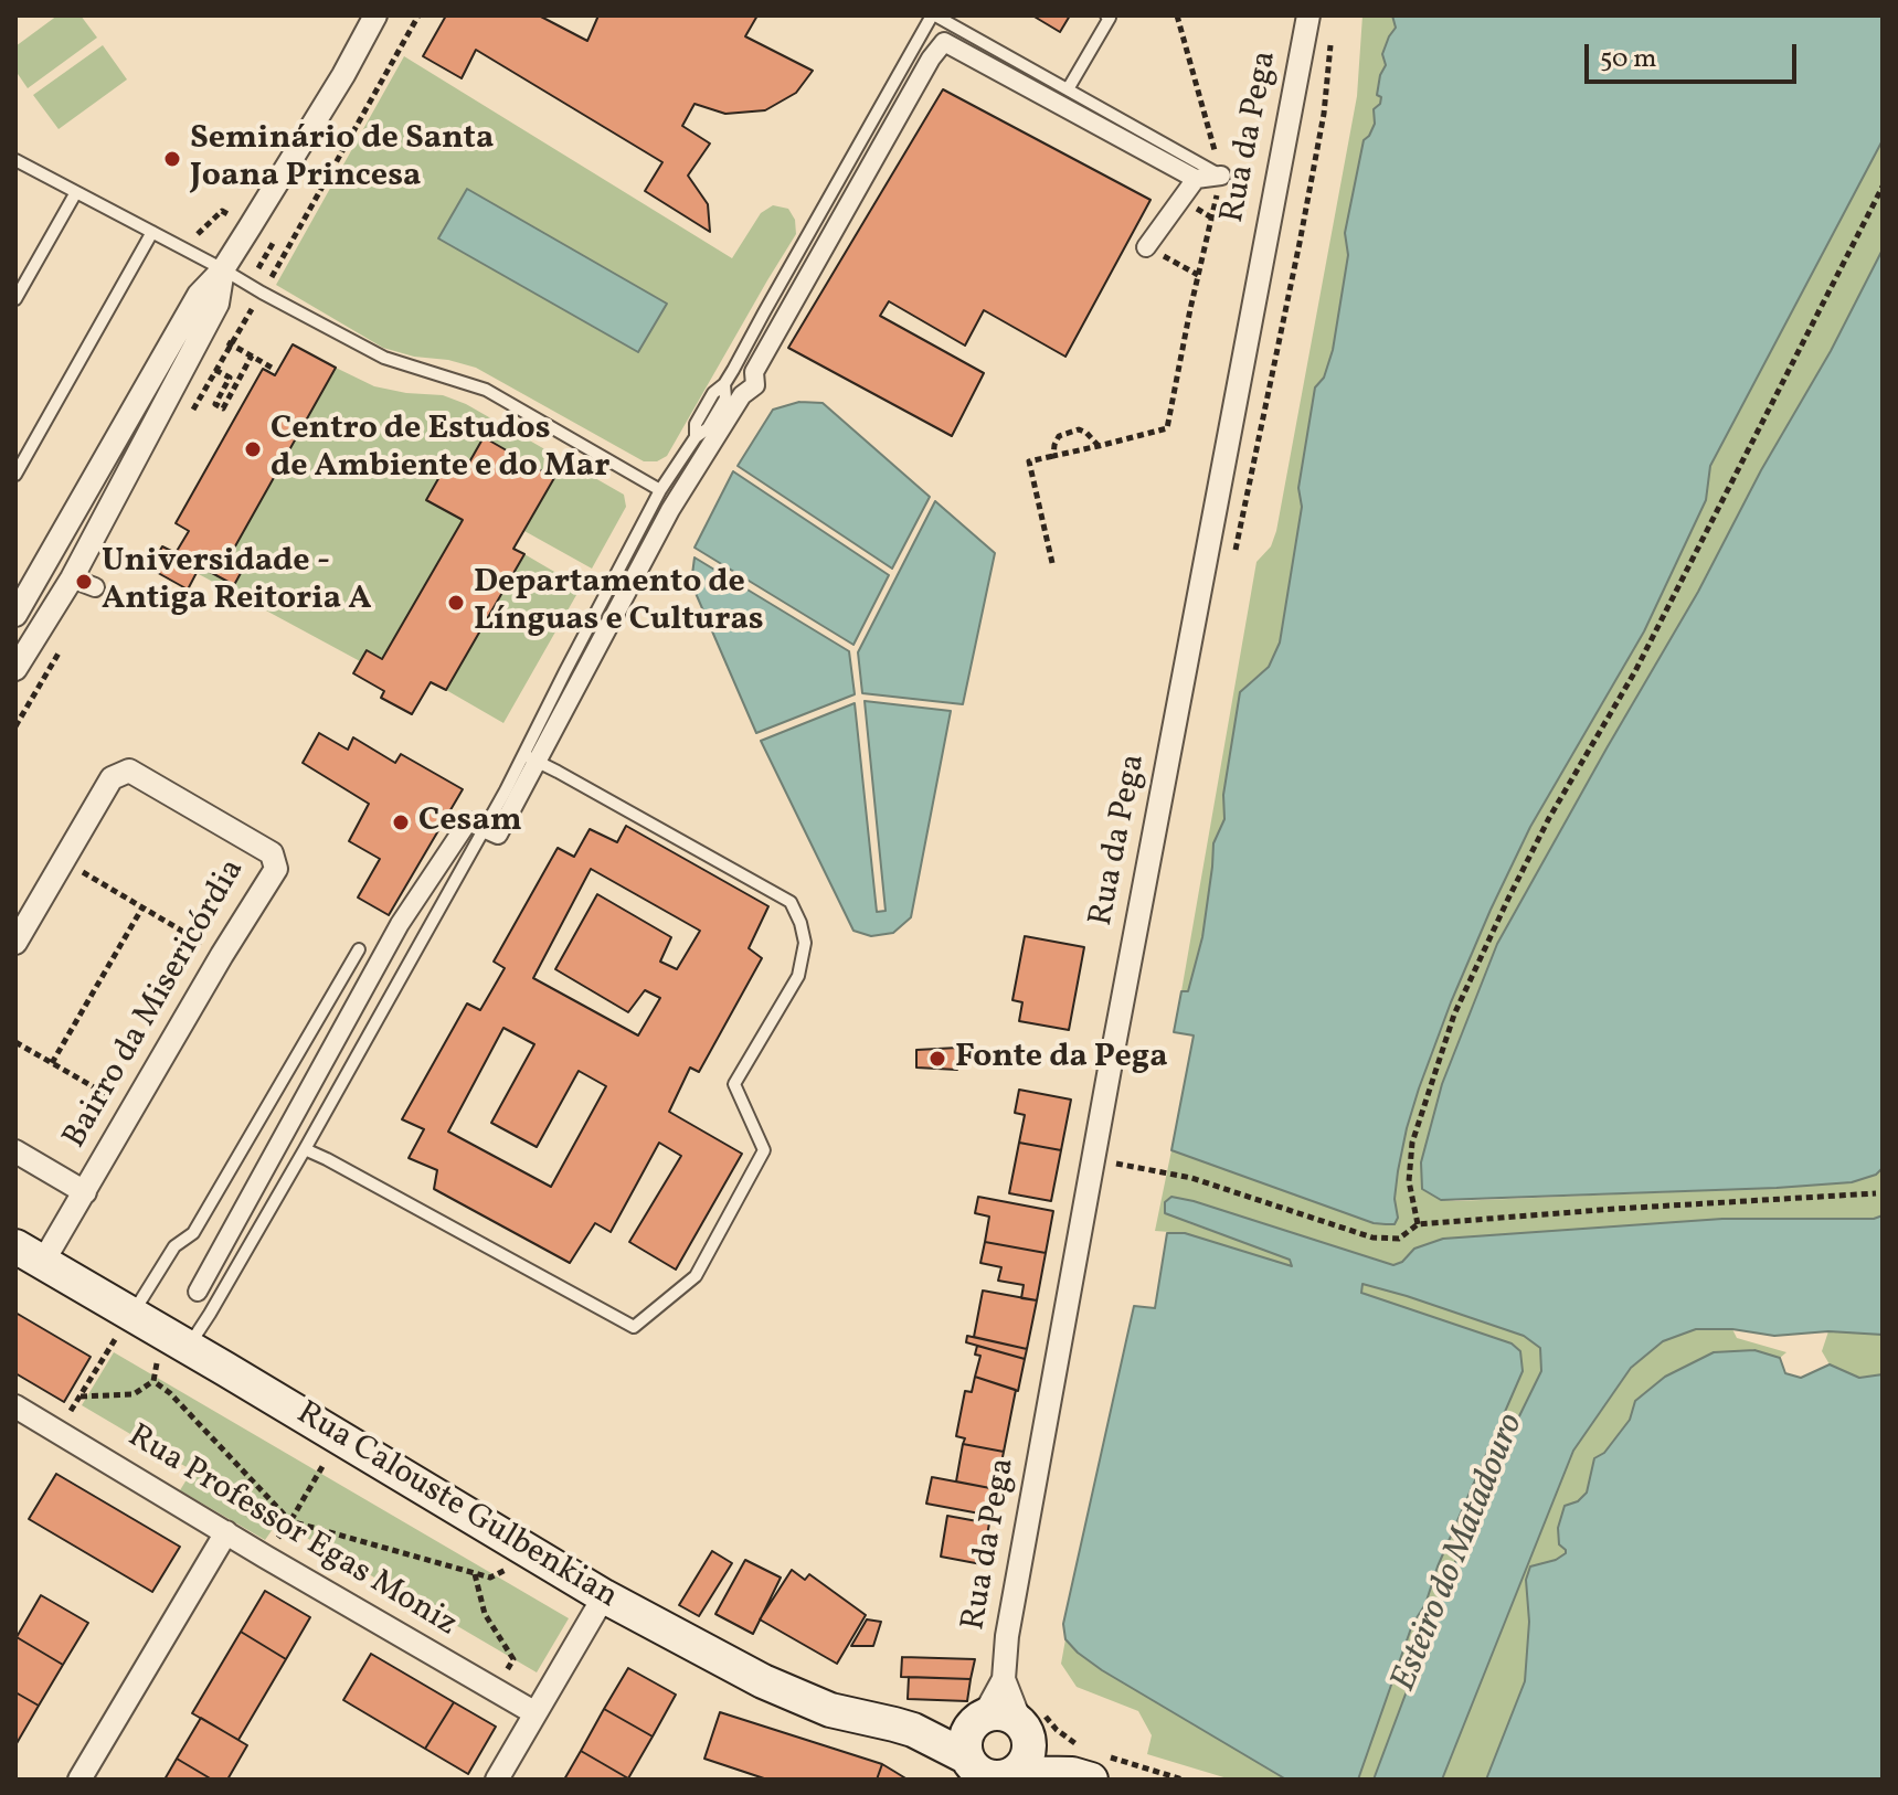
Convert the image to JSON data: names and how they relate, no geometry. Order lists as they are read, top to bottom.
{
  "streets": {
    "main road": ["Rua Calouste Gulbenkian"],
    "street": ["Rua da Pega", "Bairro da Misericórdia", "Rua Professor Egas Moniz"]
  },
  "crossings": [
    ["Rua da Pega", "Rua Calouste Gulbenkian"],
    ["Bairro da Misericórdia", "Rua Calouste Gulbenkian"]
  ],
  "water": ["Esteiro do Matadouro"],
  "places": [
    "Seminário de Santa Joana Princesa",
    "Centro de Estudos de Ambiente e do Mar",
    "Universidade - Antiga Reitoria A",
    "Departamento de Línguas e Culturas",
    "Cesam",
    "Fonte da Pega"
  ],
  "scale_bar": "50 m"
}
